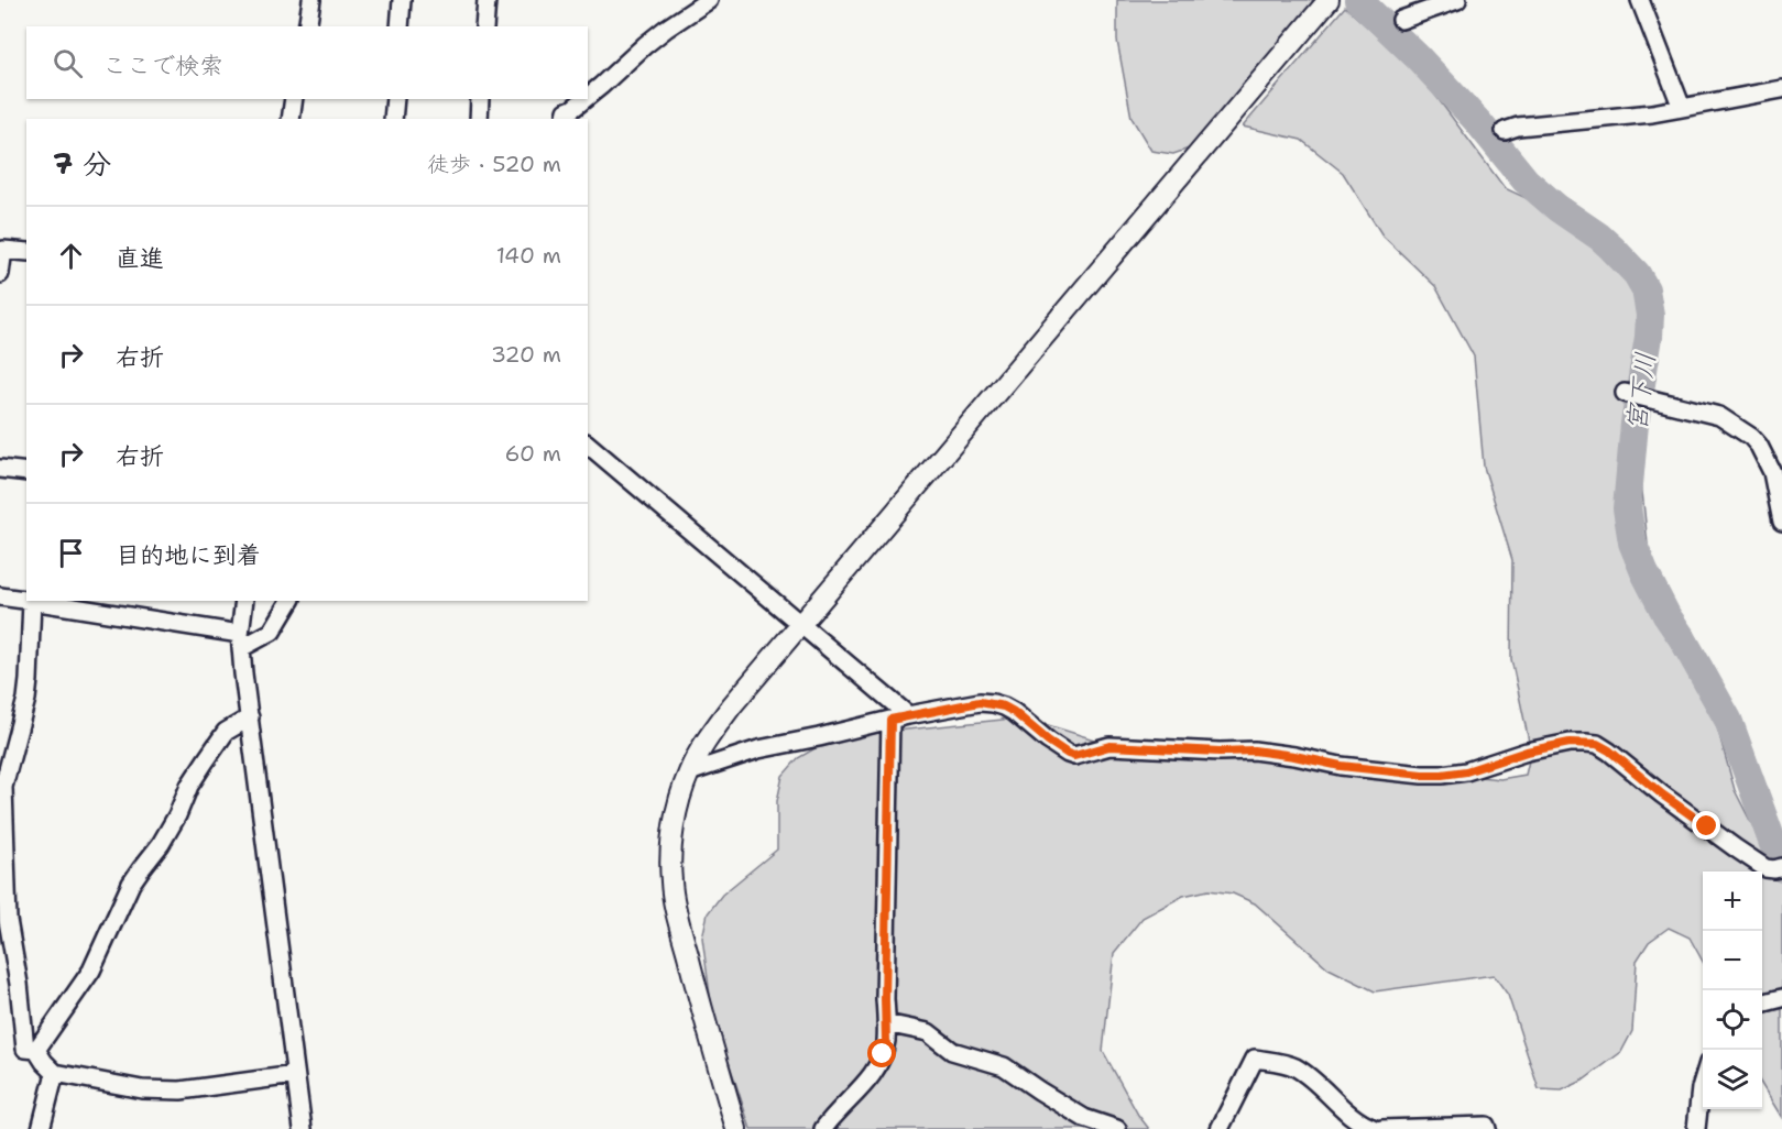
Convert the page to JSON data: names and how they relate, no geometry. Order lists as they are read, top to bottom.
{
  "water": ["宮下川"],
  "page": {
    "search": "ここで検索",
    "heading": ["7 分", "徒歩 · 520 m"],
    "list": [
      ["直進", "140 m"],
      ["右折", "320 m"],
      ["右折", "60 m"],
      "目的地に到着"
    ],
    "map_buttons": ["+", "−"]
  }
}
